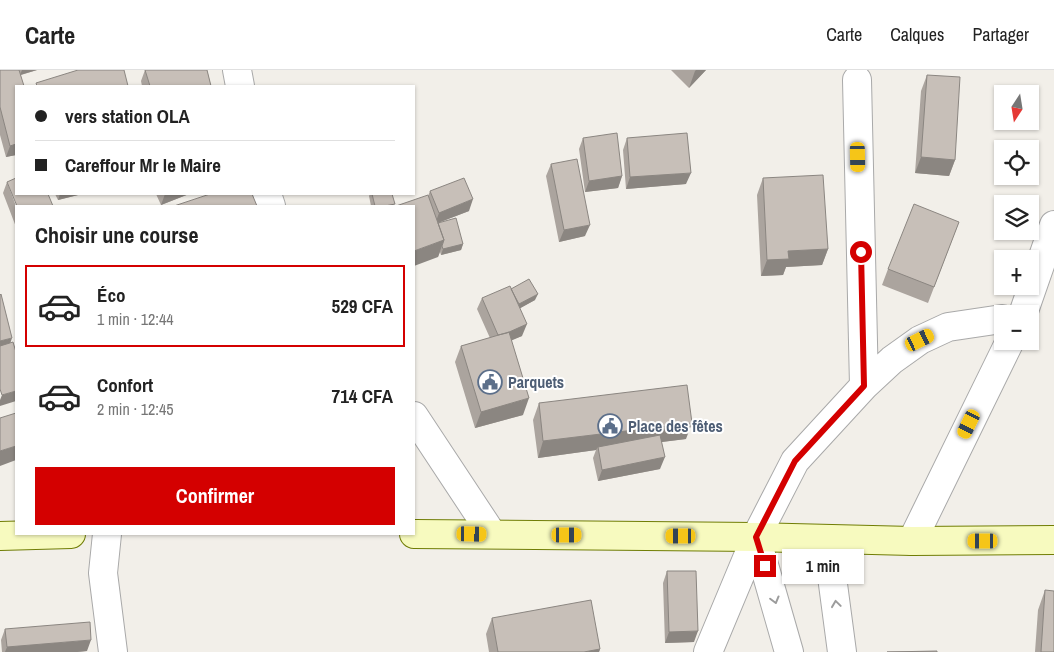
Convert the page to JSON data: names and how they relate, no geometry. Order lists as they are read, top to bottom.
{
  "places": {
    "public building": ["Parquets", "Place des fêtes"]
  },
  "north": "bottom",
  "page": {
    "header": "Carte",
    "nav": ["Carte", "Calques", "Partager"],
    "map_buttons": ["+", "−"],
    "banner": ["vers station OLA", "Careffour Mr le Maire"],
    "heading": "Choisir une course",
    "list": [
      {
        "name": "Éco",
        "note": "1 min · 12:44",
        "value": "529 CFA"
      },
      {
        "name": "Confort",
        "note": "2 min · 12:45",
        "value": "714 CFA"
      }
    ],
    "buttons": "Confirmer",
    "bubble": "1 min"
  }
}
